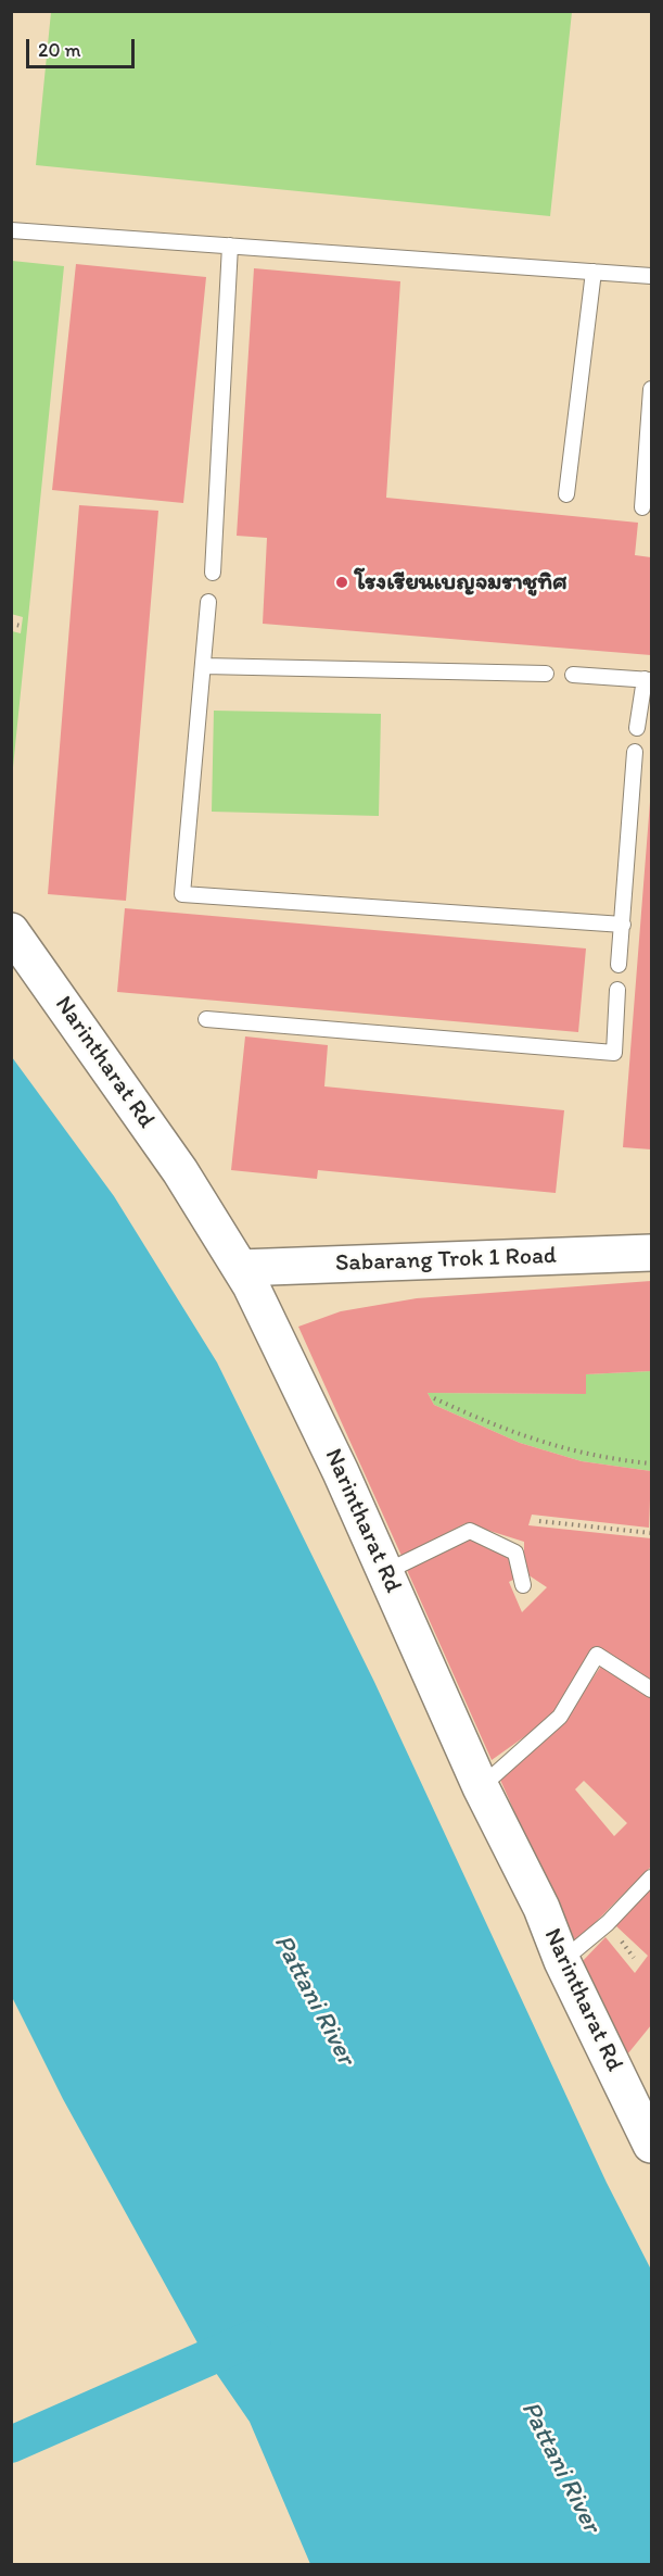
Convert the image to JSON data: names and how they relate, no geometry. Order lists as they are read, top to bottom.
{
  "streets": {
    "street": ["Narintharat Rd", "Sabarang Trok 1 Road"]
  },
  "crossings": [
    ["Narintharat Rd", "Sabarang Trok 1 Road"]
  ],
  "water": ["Pattani River"],
  "places": ["โรงเรียนเบญจมราชูทิศ"],
  "scale_bar": "20 m"
}
